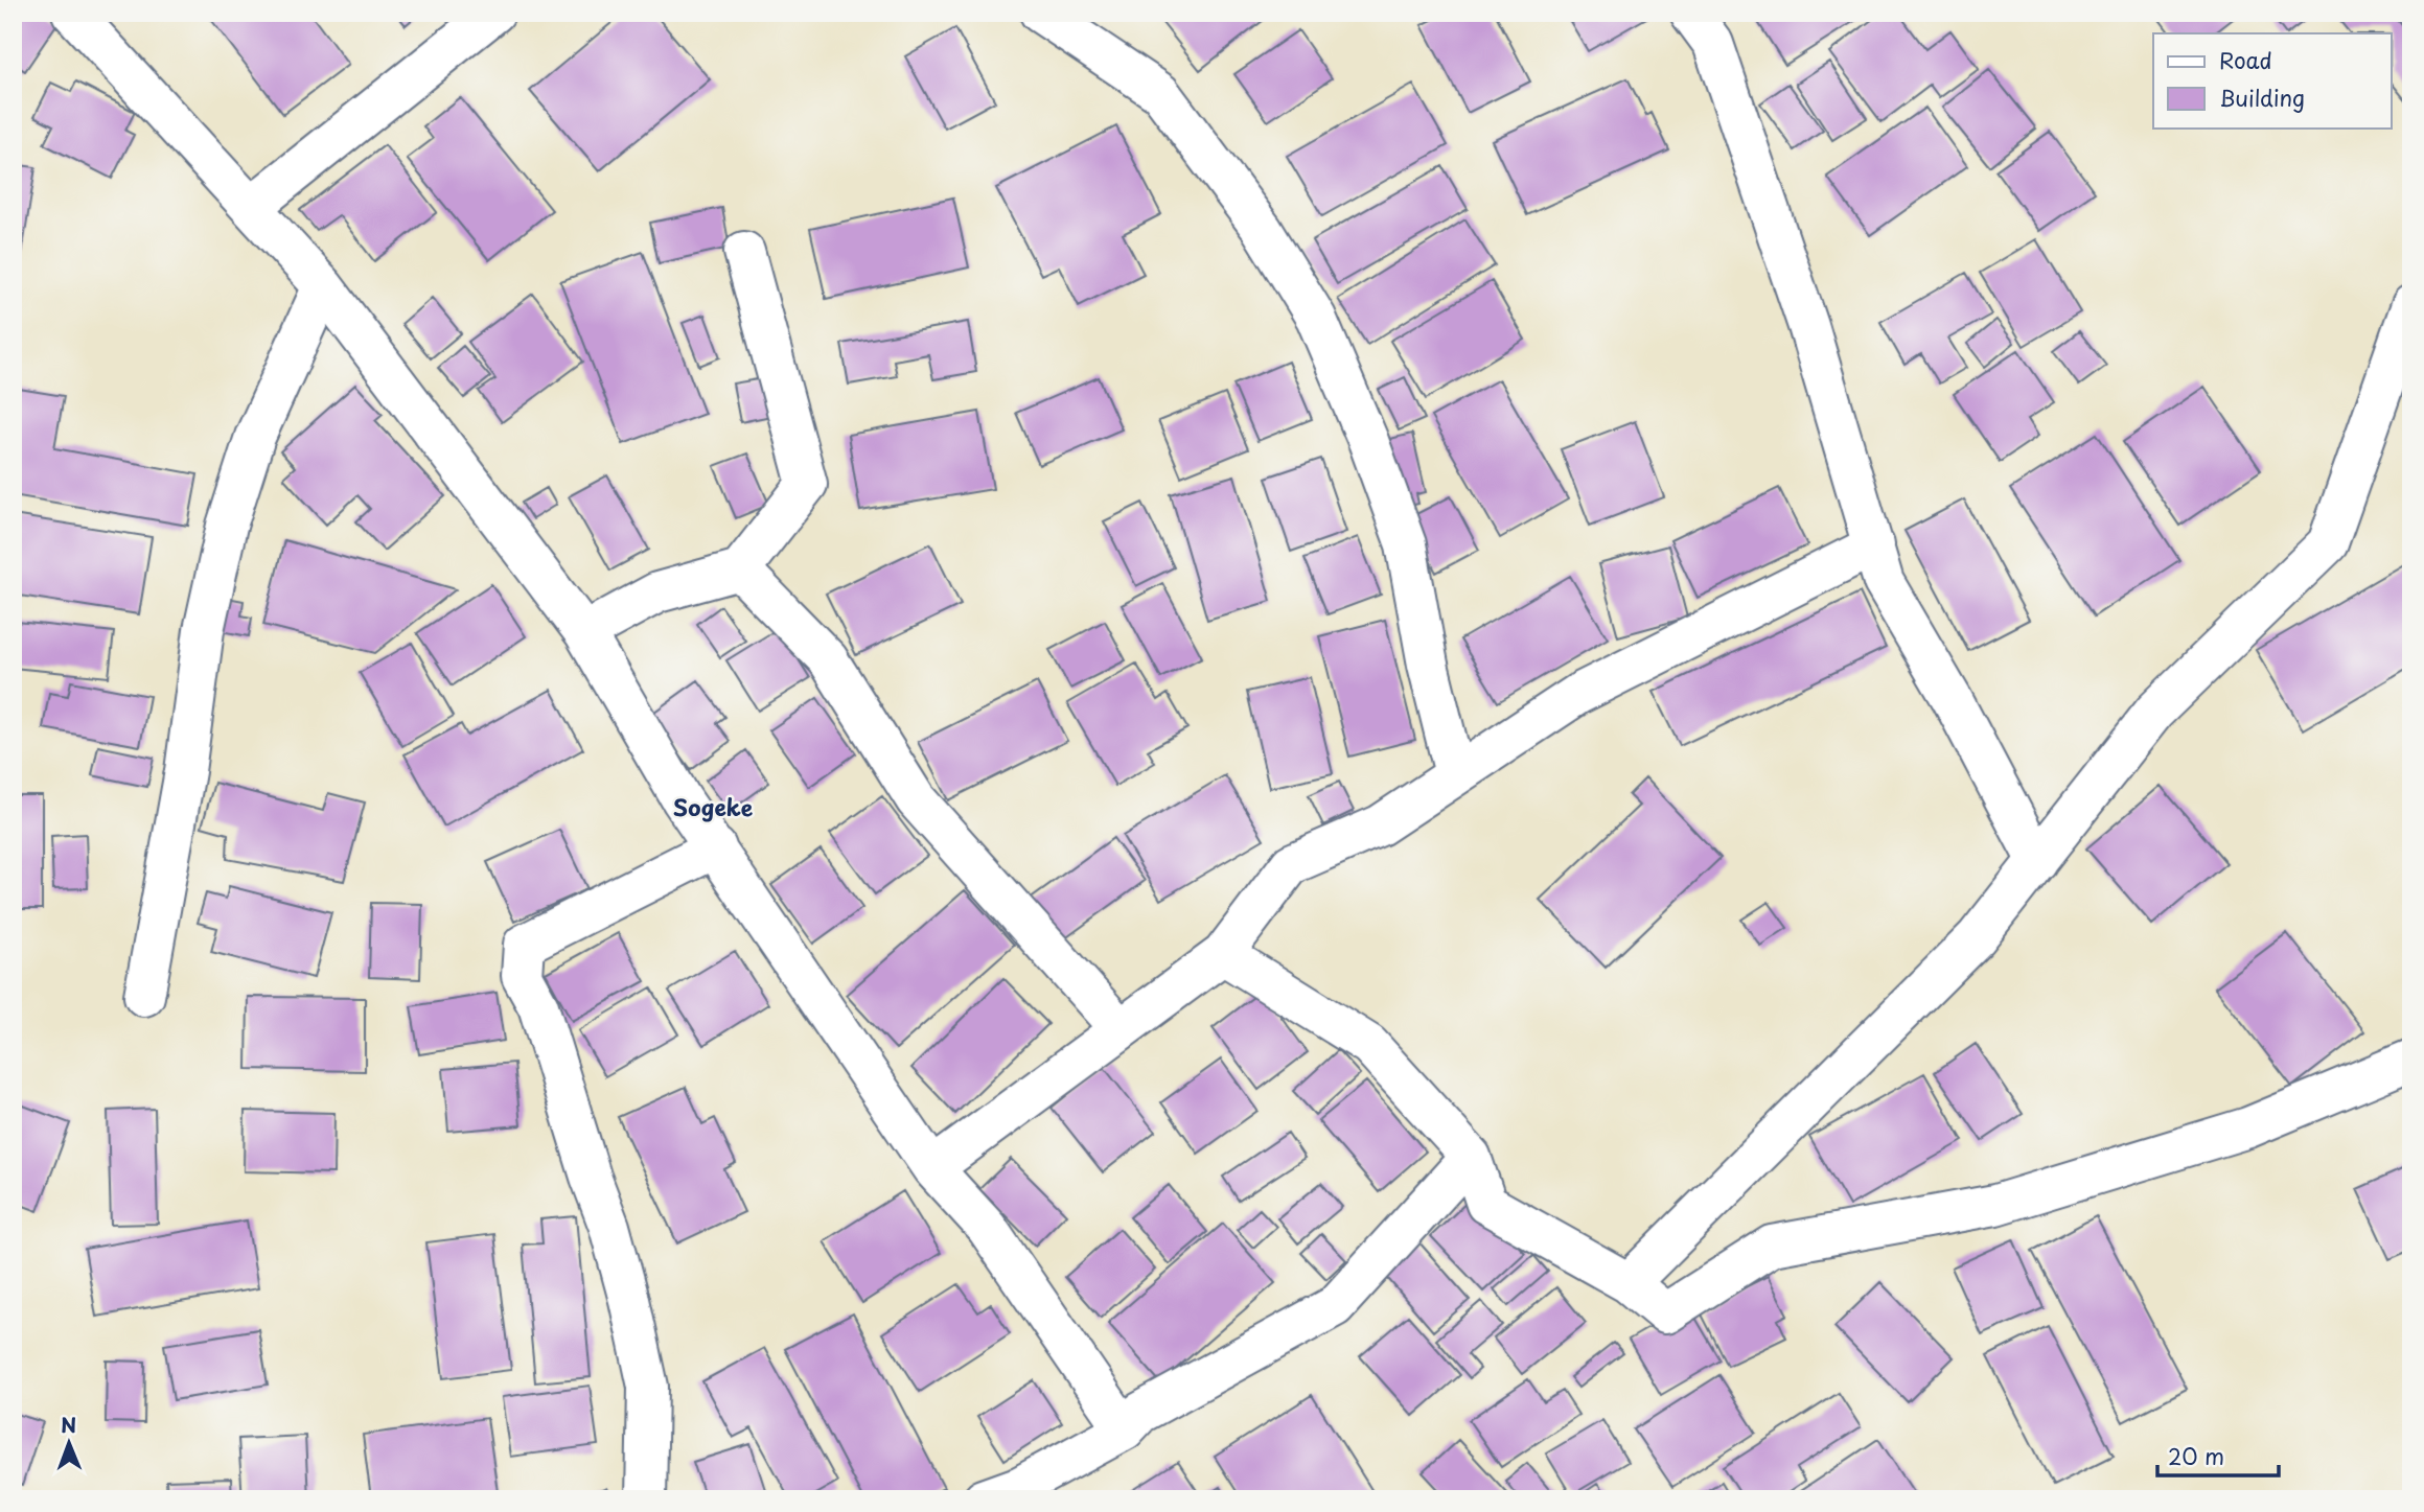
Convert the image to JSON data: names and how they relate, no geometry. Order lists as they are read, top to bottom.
{
  "districts": ["Sogeke"],
  "legend": ["Road", "Building"],
  "scale_bar": "20 m",
  "north": "top"
}
